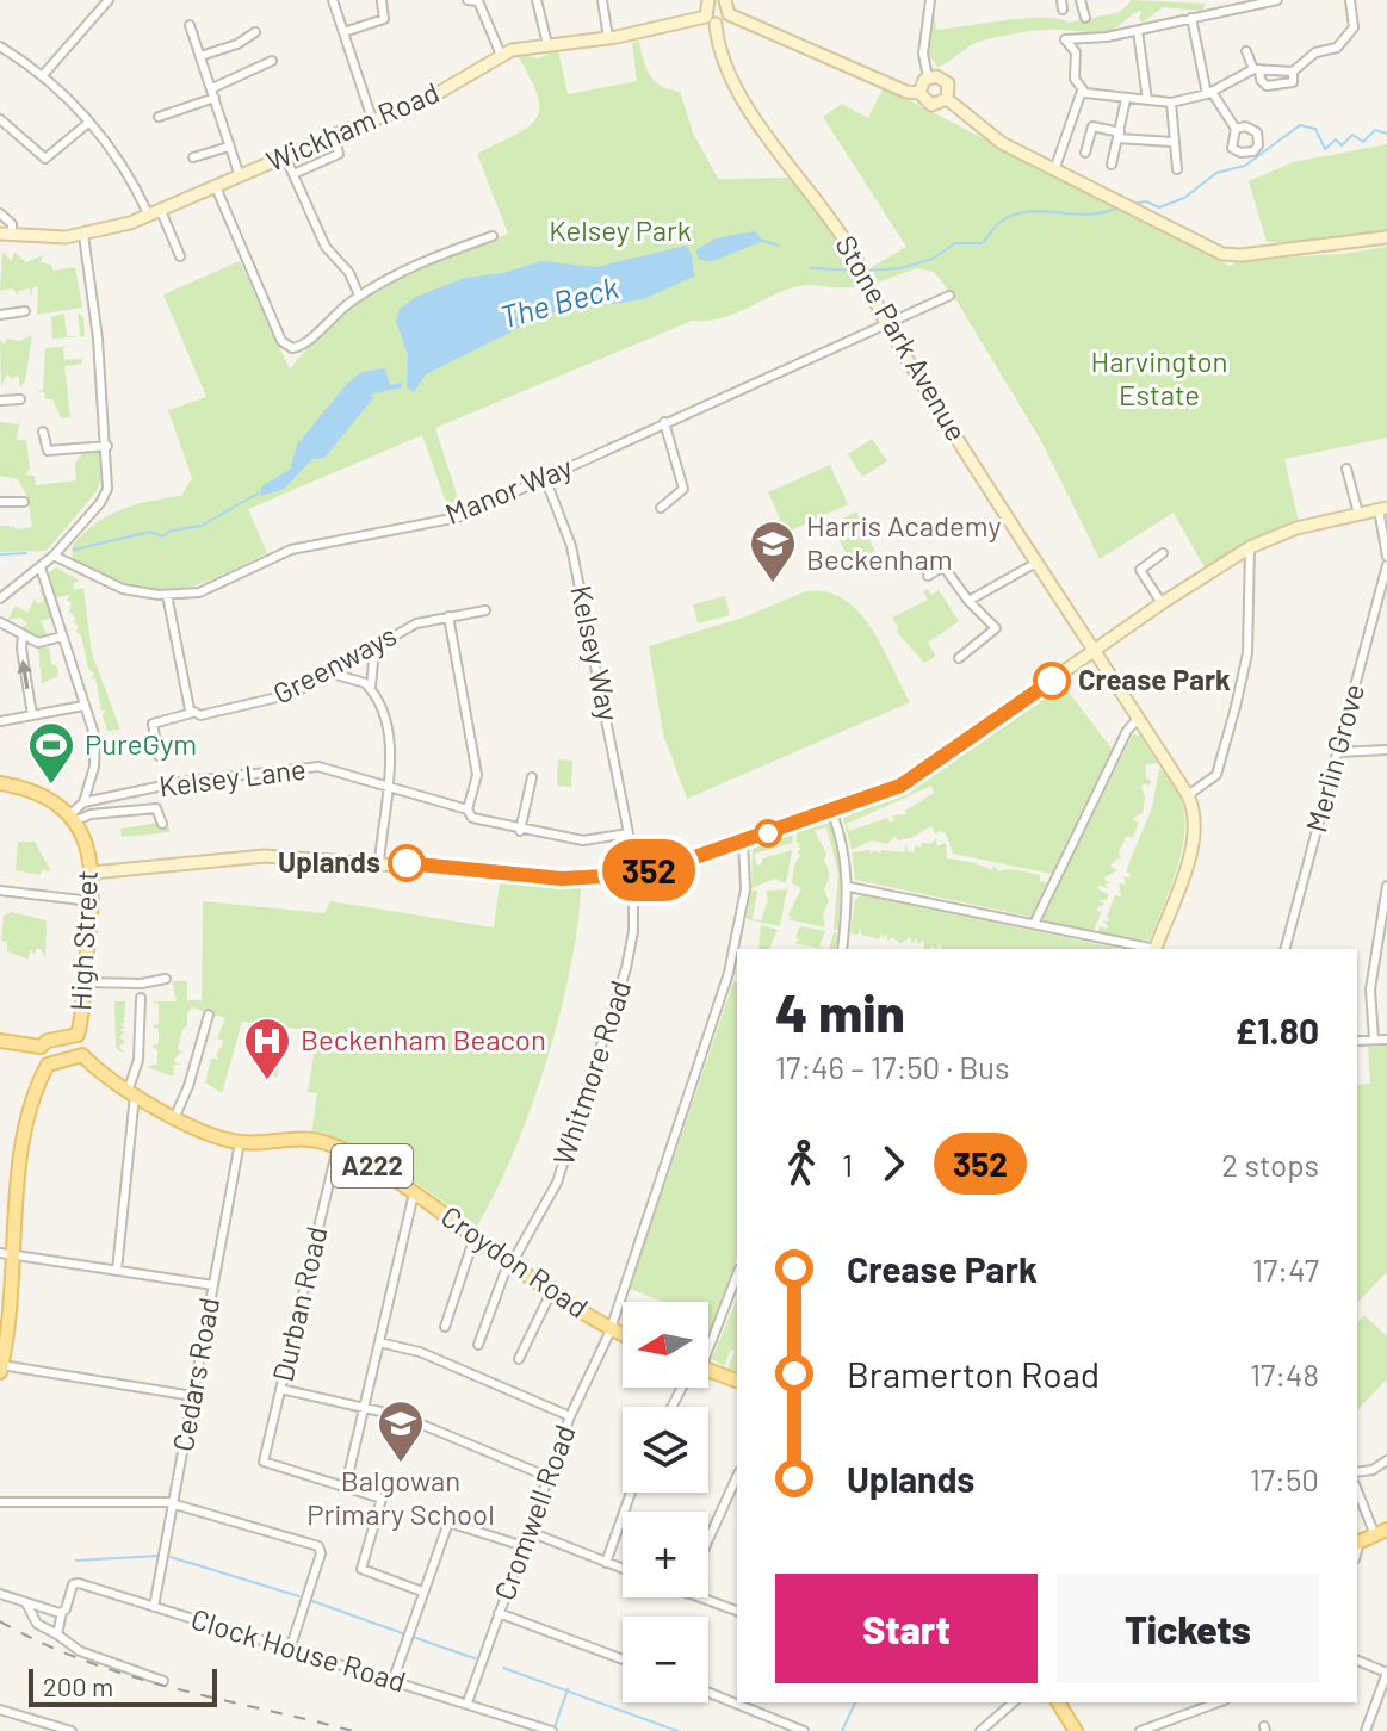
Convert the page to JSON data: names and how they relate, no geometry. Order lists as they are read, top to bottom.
{
  "streets": {
    "main road": ["High Street", "A222", "Croydon Road"],
    "street": [
      "Wickham Road",
      "Stone Park Avenue",
      "Manor Way",
      "Kelsey Way",
      "Greenways",
      "Merlin Grove",
      "Kelsey Lane",
      "Whitmore Road",
      "Durban Road",
      "Cedars Road",
      "Cromwell Road",
      "Clock House Road"
    ]
  },
  "crossings": [
    ["Wickham Road", "Stone Park Avenue"],
    ["Stone Park Avenue", "Manor Way"],
    ["Manor Way", "Kelsey Way"],
    ["Kelsey Way", "Kelsey Lane"],
    ["High Street", "Croydon Road"],
    ["Whitmore Road", "Croydon Road"],
    ["Croydon Road", "Durban Road"],
    ["Croydon Road", "Cedars Road"],
    ["Croydon Road", "Cromwell Road"],
    ["Cedars Road", "Clock House Road"],
    ["Cromwell Road", "Clock House Road"]
  ],
  "water": ["The Beck"],
  "parks": ["Kelsey Park", "Harvington Estate"],
  "places": {
    "school or university": ["Harris Academy Beckenham", "Balgowan Primary School"],
    "other": ["Crease Park", "Uplands"],
    "sports": ["PureGym"],
    "hospital": ["Beckenham Beacon"]
  },
  "lines": ["bus line 352"],
  "scale_bar": "200 m",
  "north": "left",
  "page": {
    "on_map": "352",
    "heading": ["4 min", "17:46 – 17:50 · Bus", "£1.80"],
    "legs": ["1", "352", "2 stops"],
    "list": [
      {
        "name": "Crease Park",
        "value": "17:47"
      },
      {
        "name": "Bramerton Road",
        "value": "17:48"
      },
      {
        "name": "Uplands",
        "value": "17:50"
      }
    ],
    "map_buttons": ["+", "−"],
    "buttons": ["Start", "Tickets"],
    "scale": "200 m"
  }
}
